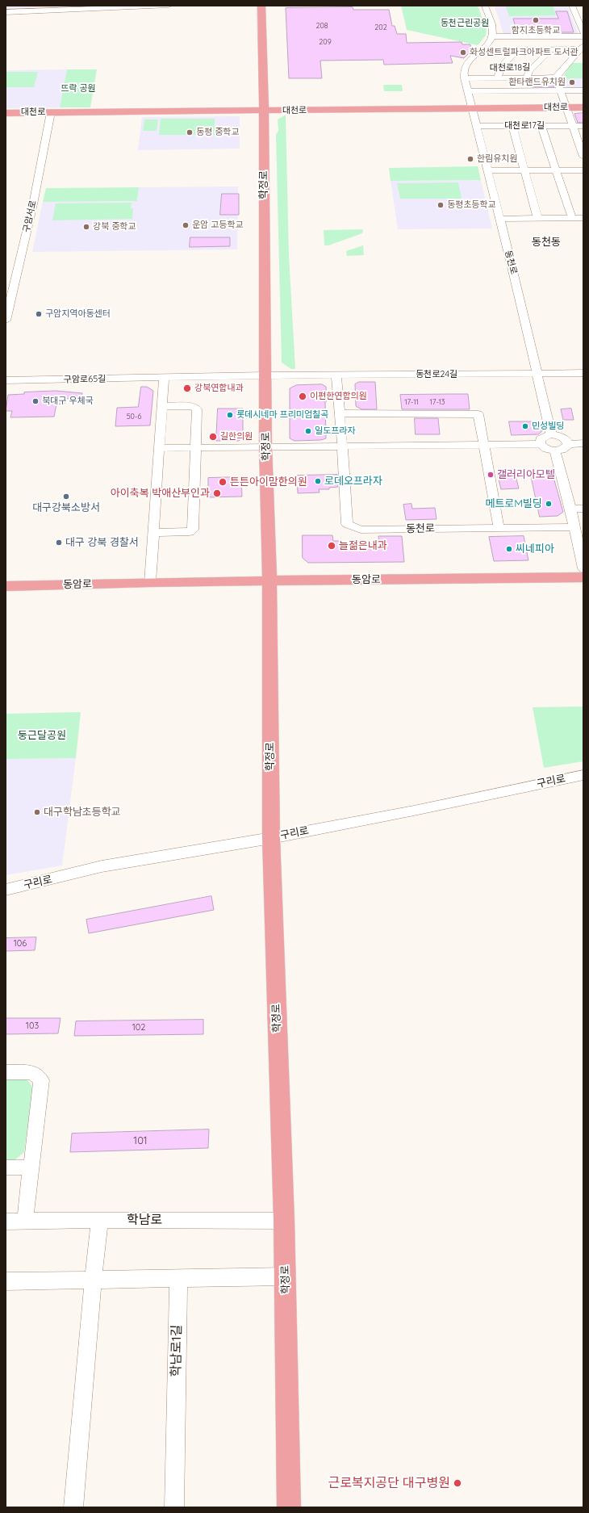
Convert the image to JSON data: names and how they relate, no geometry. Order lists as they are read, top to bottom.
{
  "streets": {
    "main road": ["대천로", "학정로", "동암로"],
    "street": [
      "대천로18길",
      "대천로17길",
      "구암서로",
      "동천로",
      "동천로24길",
      "구암로65길",
      "구리로",
      "학남로",
      "학남로1길"
    ]
  },
  "crossings": [
    ["대천로18길", "동천로"],
    ["대천로", "학정로"],
    ["대천로", "구암서로"],
    ["대천로", "동천로"],
    ["대천로17길", "동천로"],
    ["학정로", "동천로24길"],
    ["학정로", "구암로65길"],
    ["학정로", "동암로"],
    ["학정로", "구리로"],
    ["학정로", "학남로"],
    ["동천로", "동천로24길"],
    ["동천로24길", "구암로65길"]
  ],
  "districts": ["동천동"],
  "parks": ["동천근린공원", "뜨락 공원", "둥근달공원"],
  "places": [
    "함지초등학교",
    "화성센트럴파크아파트 도서관",
    "환타랜드유치원",
    "동평 중학교",
    "한림유치원",
    "동평초등학교",
    "운암 고등학교",
    "강북 중학교",
    "구암지역아동센터",
    "강북연합내과",
    "이편한연합의원",
    "북대구 우체국",
    "롯데시네마 프리미엄칠곡",
    "민성빌딩",
    "일도프라자",
    "길한의원",
    "갤러리아모텔",
    "로데오프라자",
    "튼튼아이맘한의원",
    "아이축복 박애산부인과",
    "대구강북소방서",
    "메트로M빌딩",
    "대구 강북 경찰서",
    "늘젊은내과",
    "씨네피아",
    "대구학남초등학교",
    "근로복지공단 대구병원"
  ],
  "house_numbers": [
    "208",
    "202",
    "209",
    "17-11",
    "17-13",
    "50-6",
    "106",
    "103",
    "102",
    "101"
  ]
}
